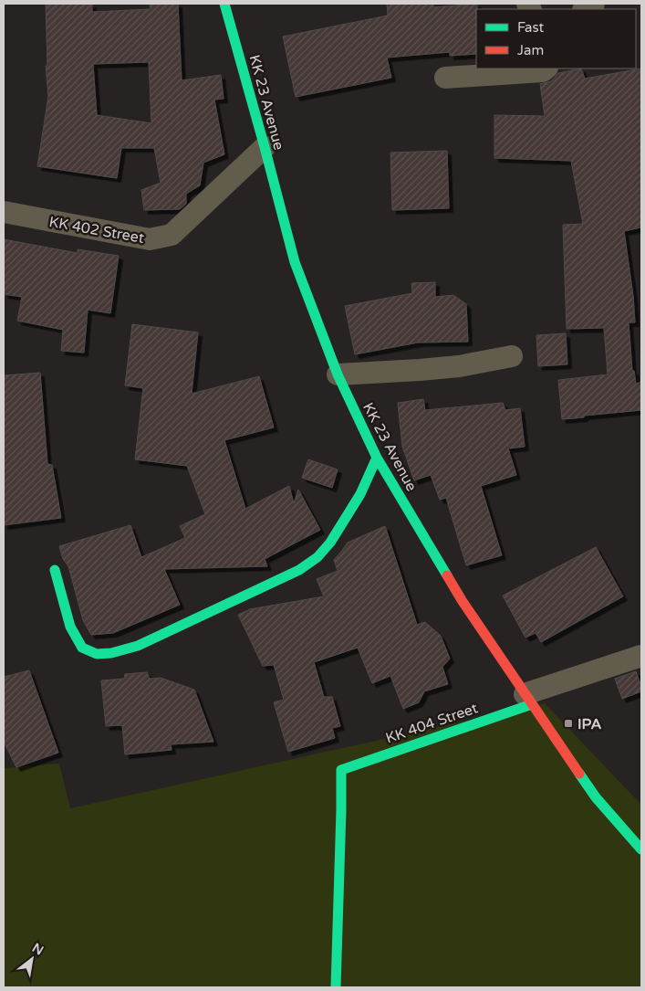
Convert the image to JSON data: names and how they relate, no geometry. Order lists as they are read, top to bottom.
{
  "streets": {
    "main road": ["KK 23 Avenue", "KK 404 Street"],
    "street": ["KK 402 Street"]
  },
  "crossings": [
    ["KK 23 Avenue", "KK 402 Street"],
    ["KK 23 Avenue", "KK 404 Street"]
  ],
  "places": {
    "transit": ["IPA"]
  },
  "legend": ["Fast", "Jam"],
  "north": "top right"
}
